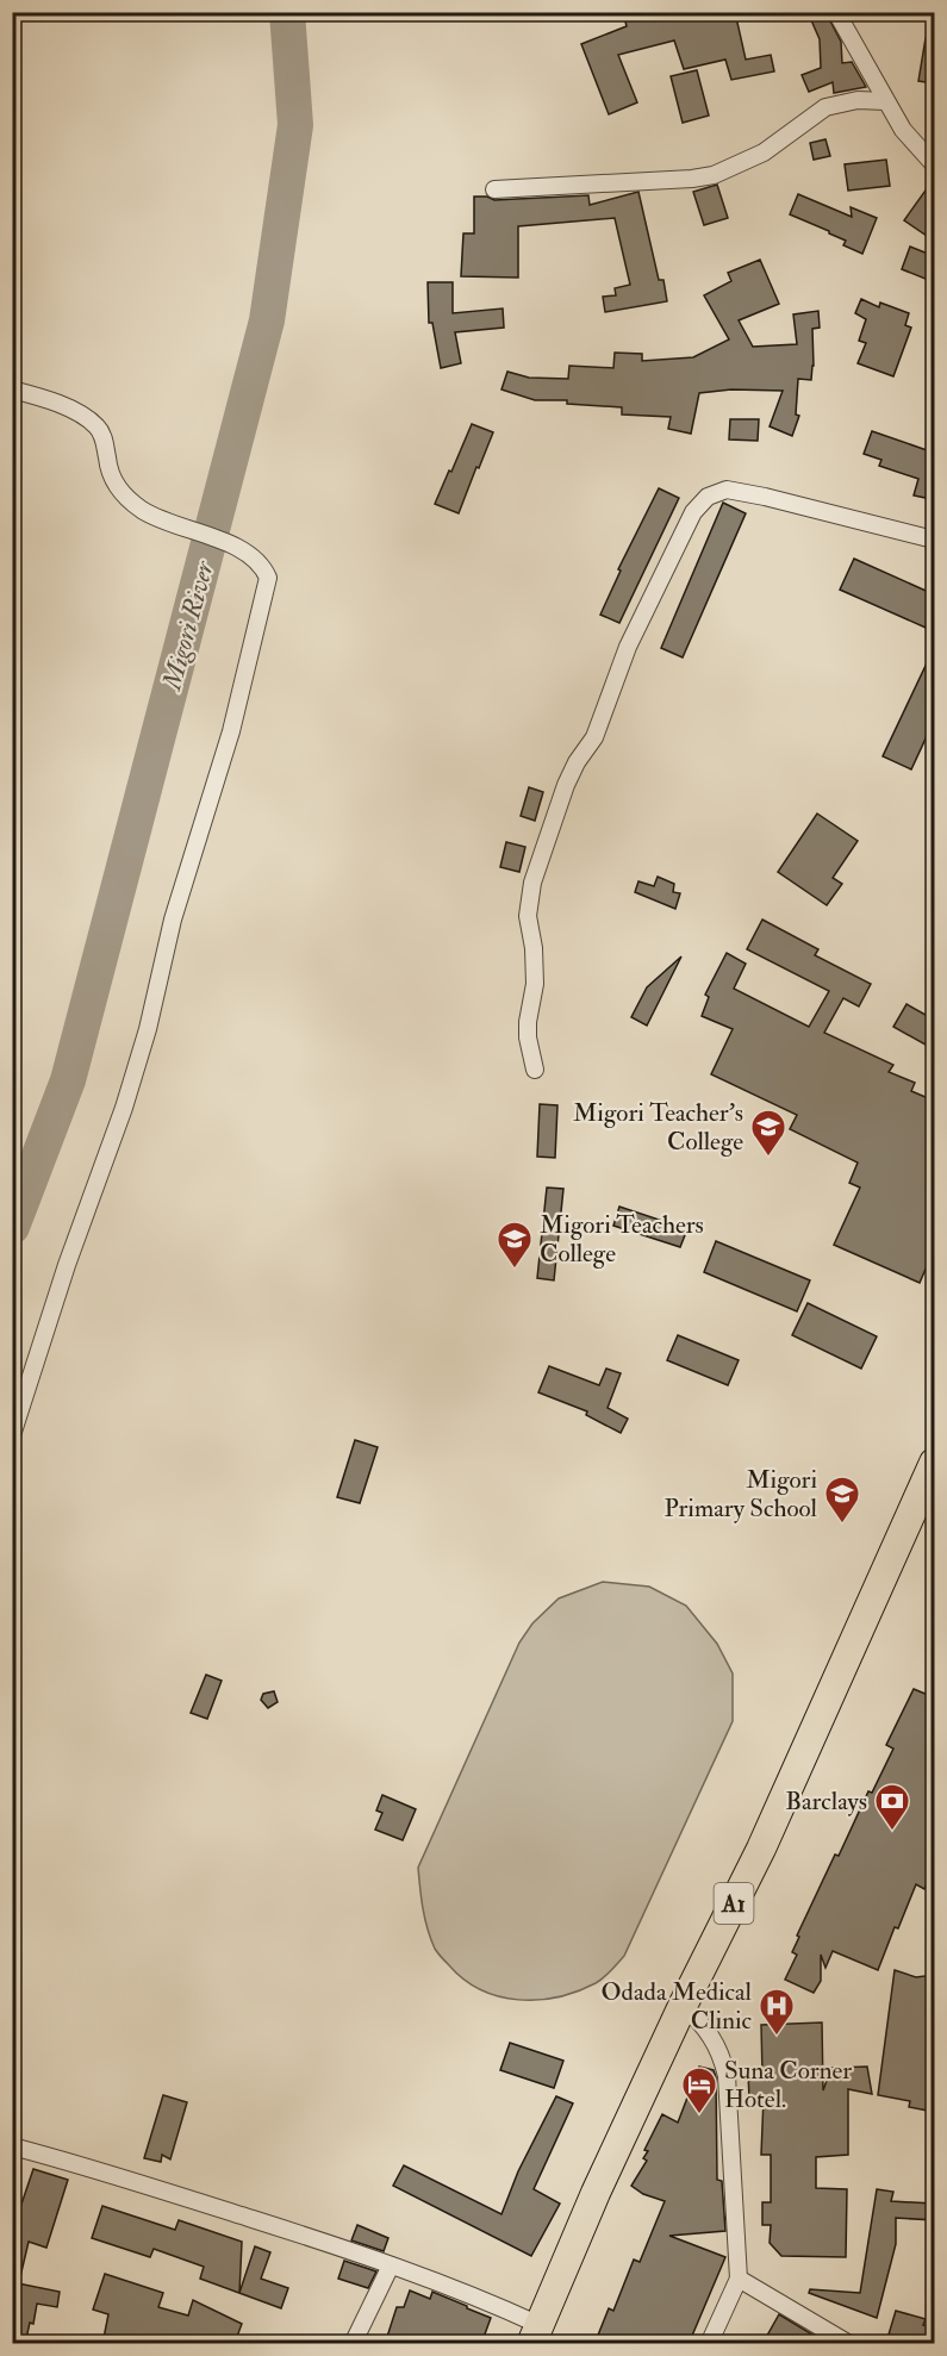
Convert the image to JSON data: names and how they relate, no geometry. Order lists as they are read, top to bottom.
{
  "streets": {
    "highway": ["A1"]
  },
  "water": ["Migori River"],
  "places": {
    "school or university": ["Migori Teacher's College", "Migori Teachers College", "Migori Primary School"],
    "bank": ["Barclays"],
    "hospital": ["Odada Medical Clinic"],
    "hotel": ["Suna Corner Hotel."]
  }
}
